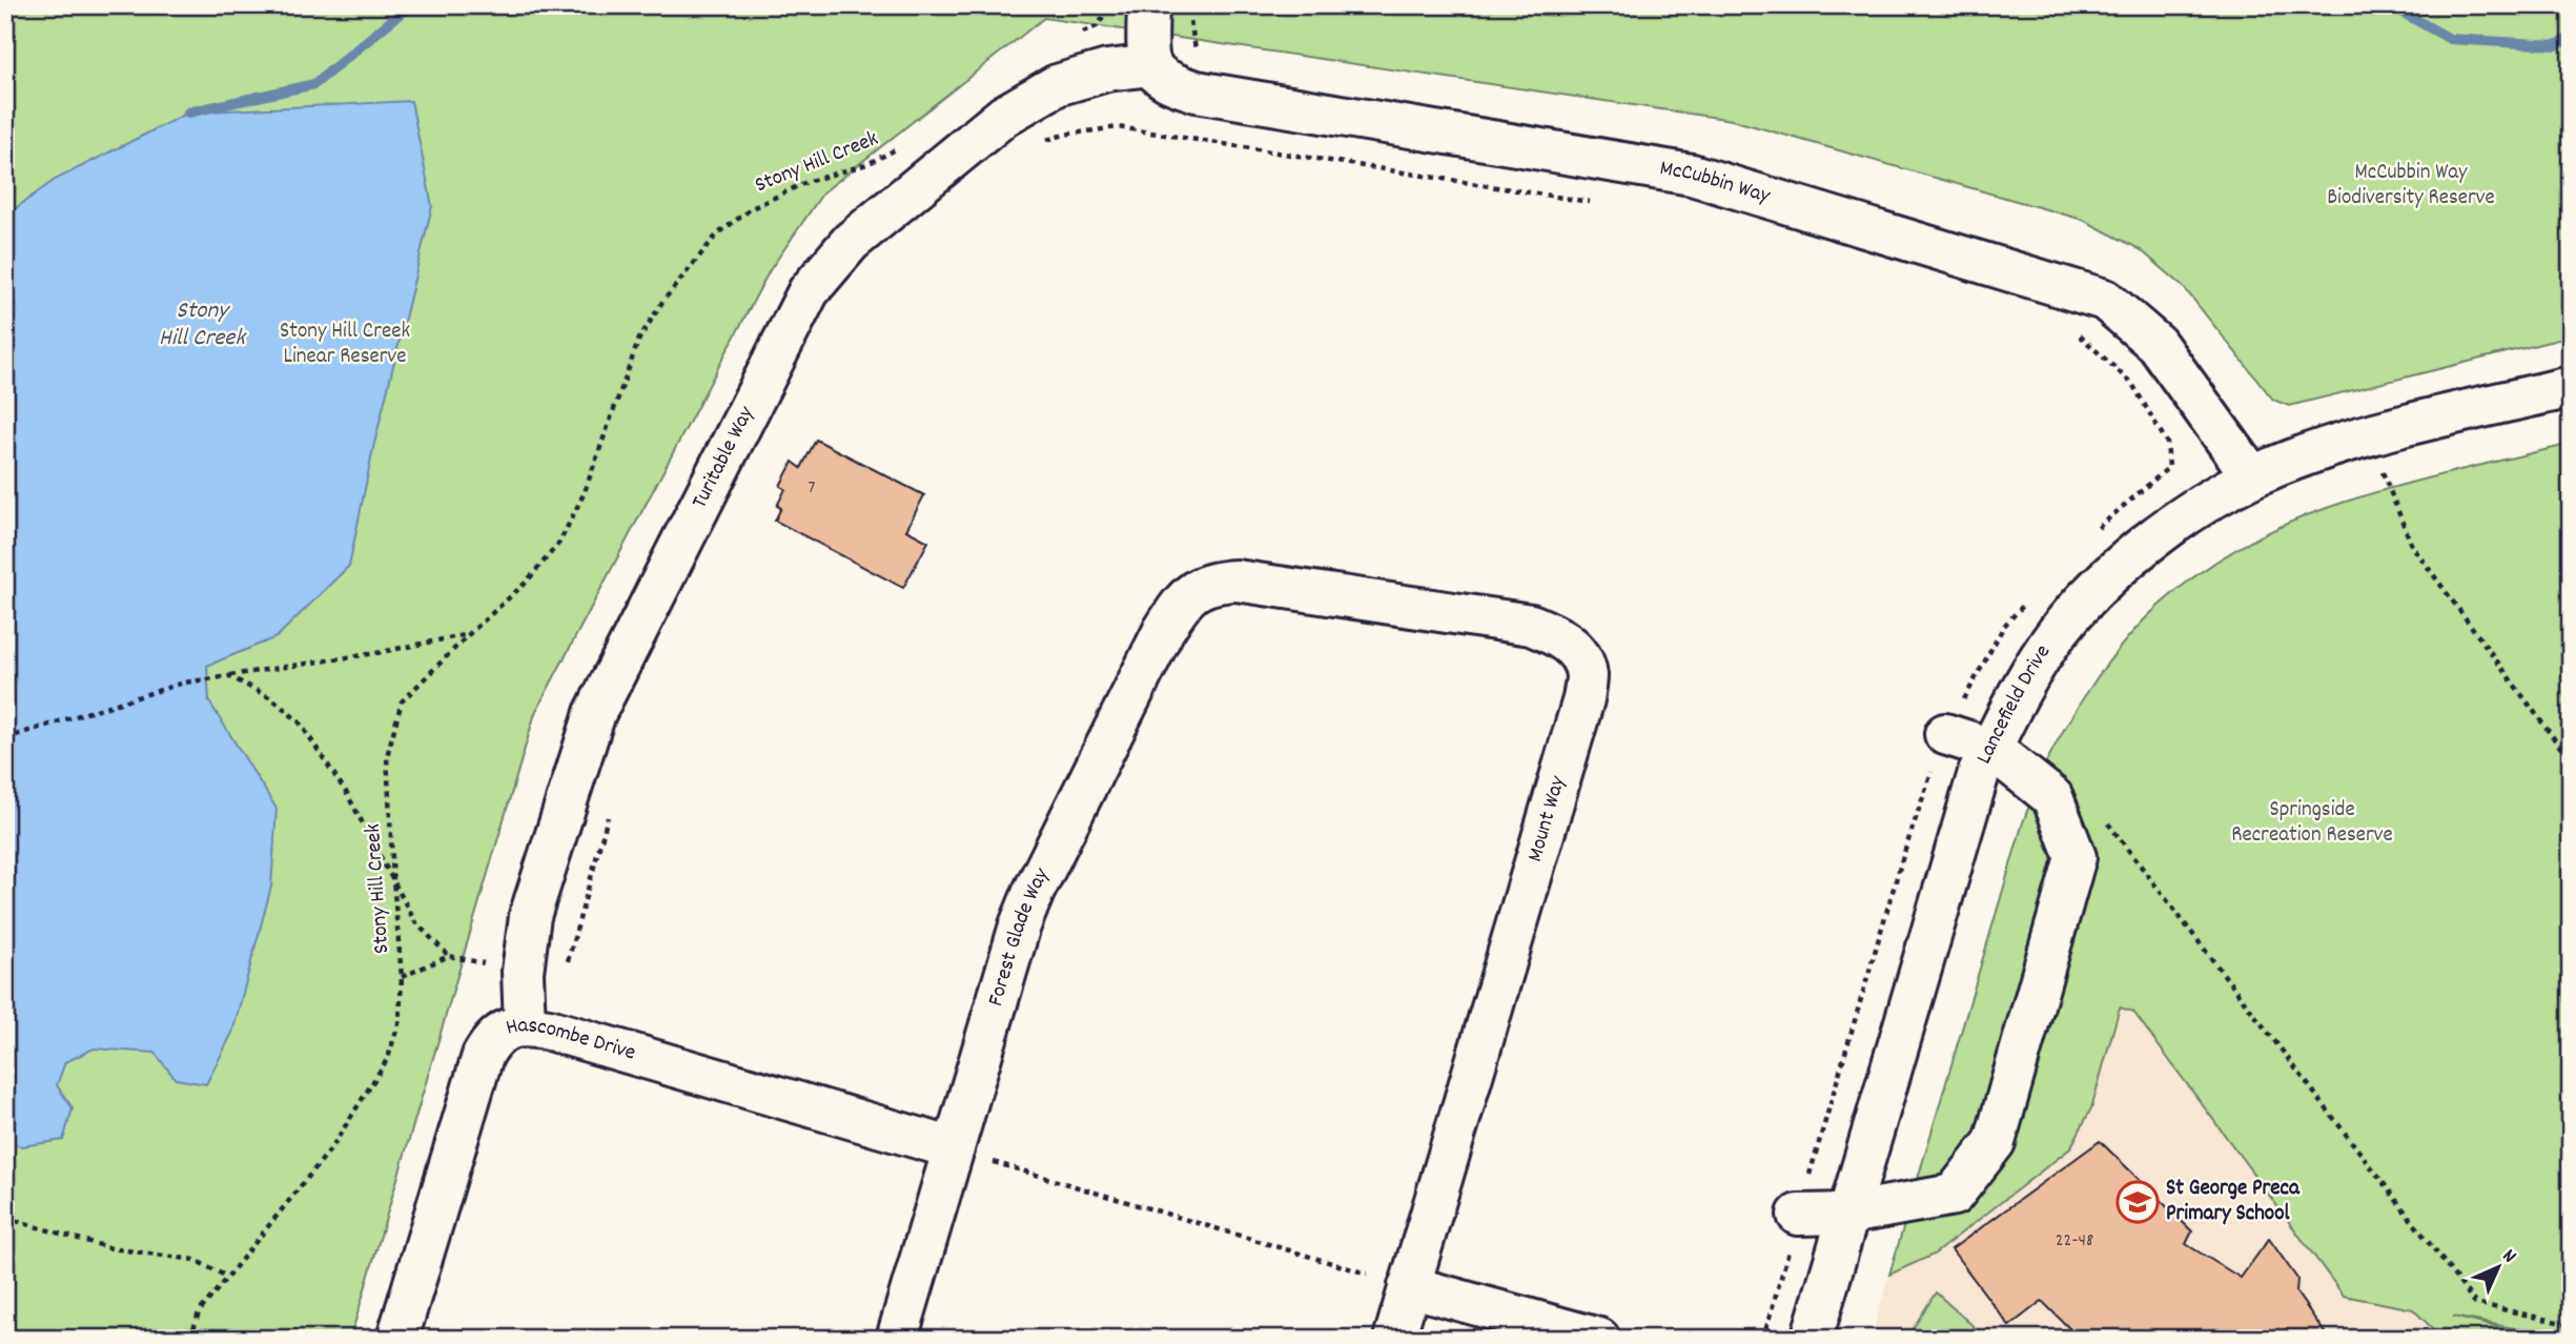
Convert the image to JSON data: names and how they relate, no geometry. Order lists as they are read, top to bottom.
{
  "streets": {
    "street": [
      "McCubbin Way",
      "Turitable Way",
      "Lancefield Drive",
      "Mount Way",
      "Forest Glade Way",
      "Hascombe Drive"
    ],
    "path": ["Stony Hill Creek"]
  },
  "crossings": [
    ["McCubbin Way", "Turitable Way"],
    ["McCubbin Way", "Lancefield Drive"],
    ["Turitable Way", "Hascombe Drive"],
    ["Mount Way", "Forest Glade Way"],
    ["Forest Glade Way", "Hascombe Drive"]
  ],
  "water": ["Stony Hill Creek"],
  "parks": ["McCubbin Way Biodiversity Reserve", "Stony Hill Creek Linear Reserve", "Springside Recreation Reserve"],
  "places": {
    "school or university": ["St George Preca Primary School"]
  },
  "house_numbers": ["7", "22-48"],
  "north": "top right"
}
